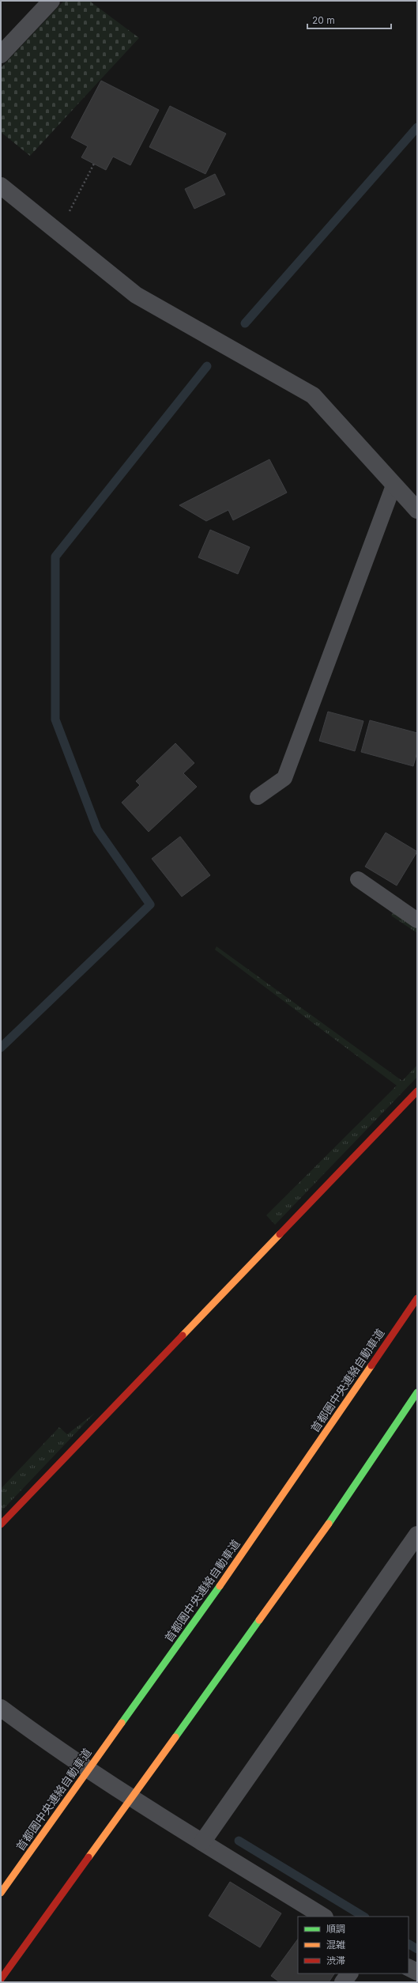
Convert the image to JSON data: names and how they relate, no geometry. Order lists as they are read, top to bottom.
{
  "streets": {
    "main road": ["首都圏中央連絡自動車道"]
  },
  "legend": ["順調", "混雑", "渋滞"],
  "scale_bar": "20 m"
}
